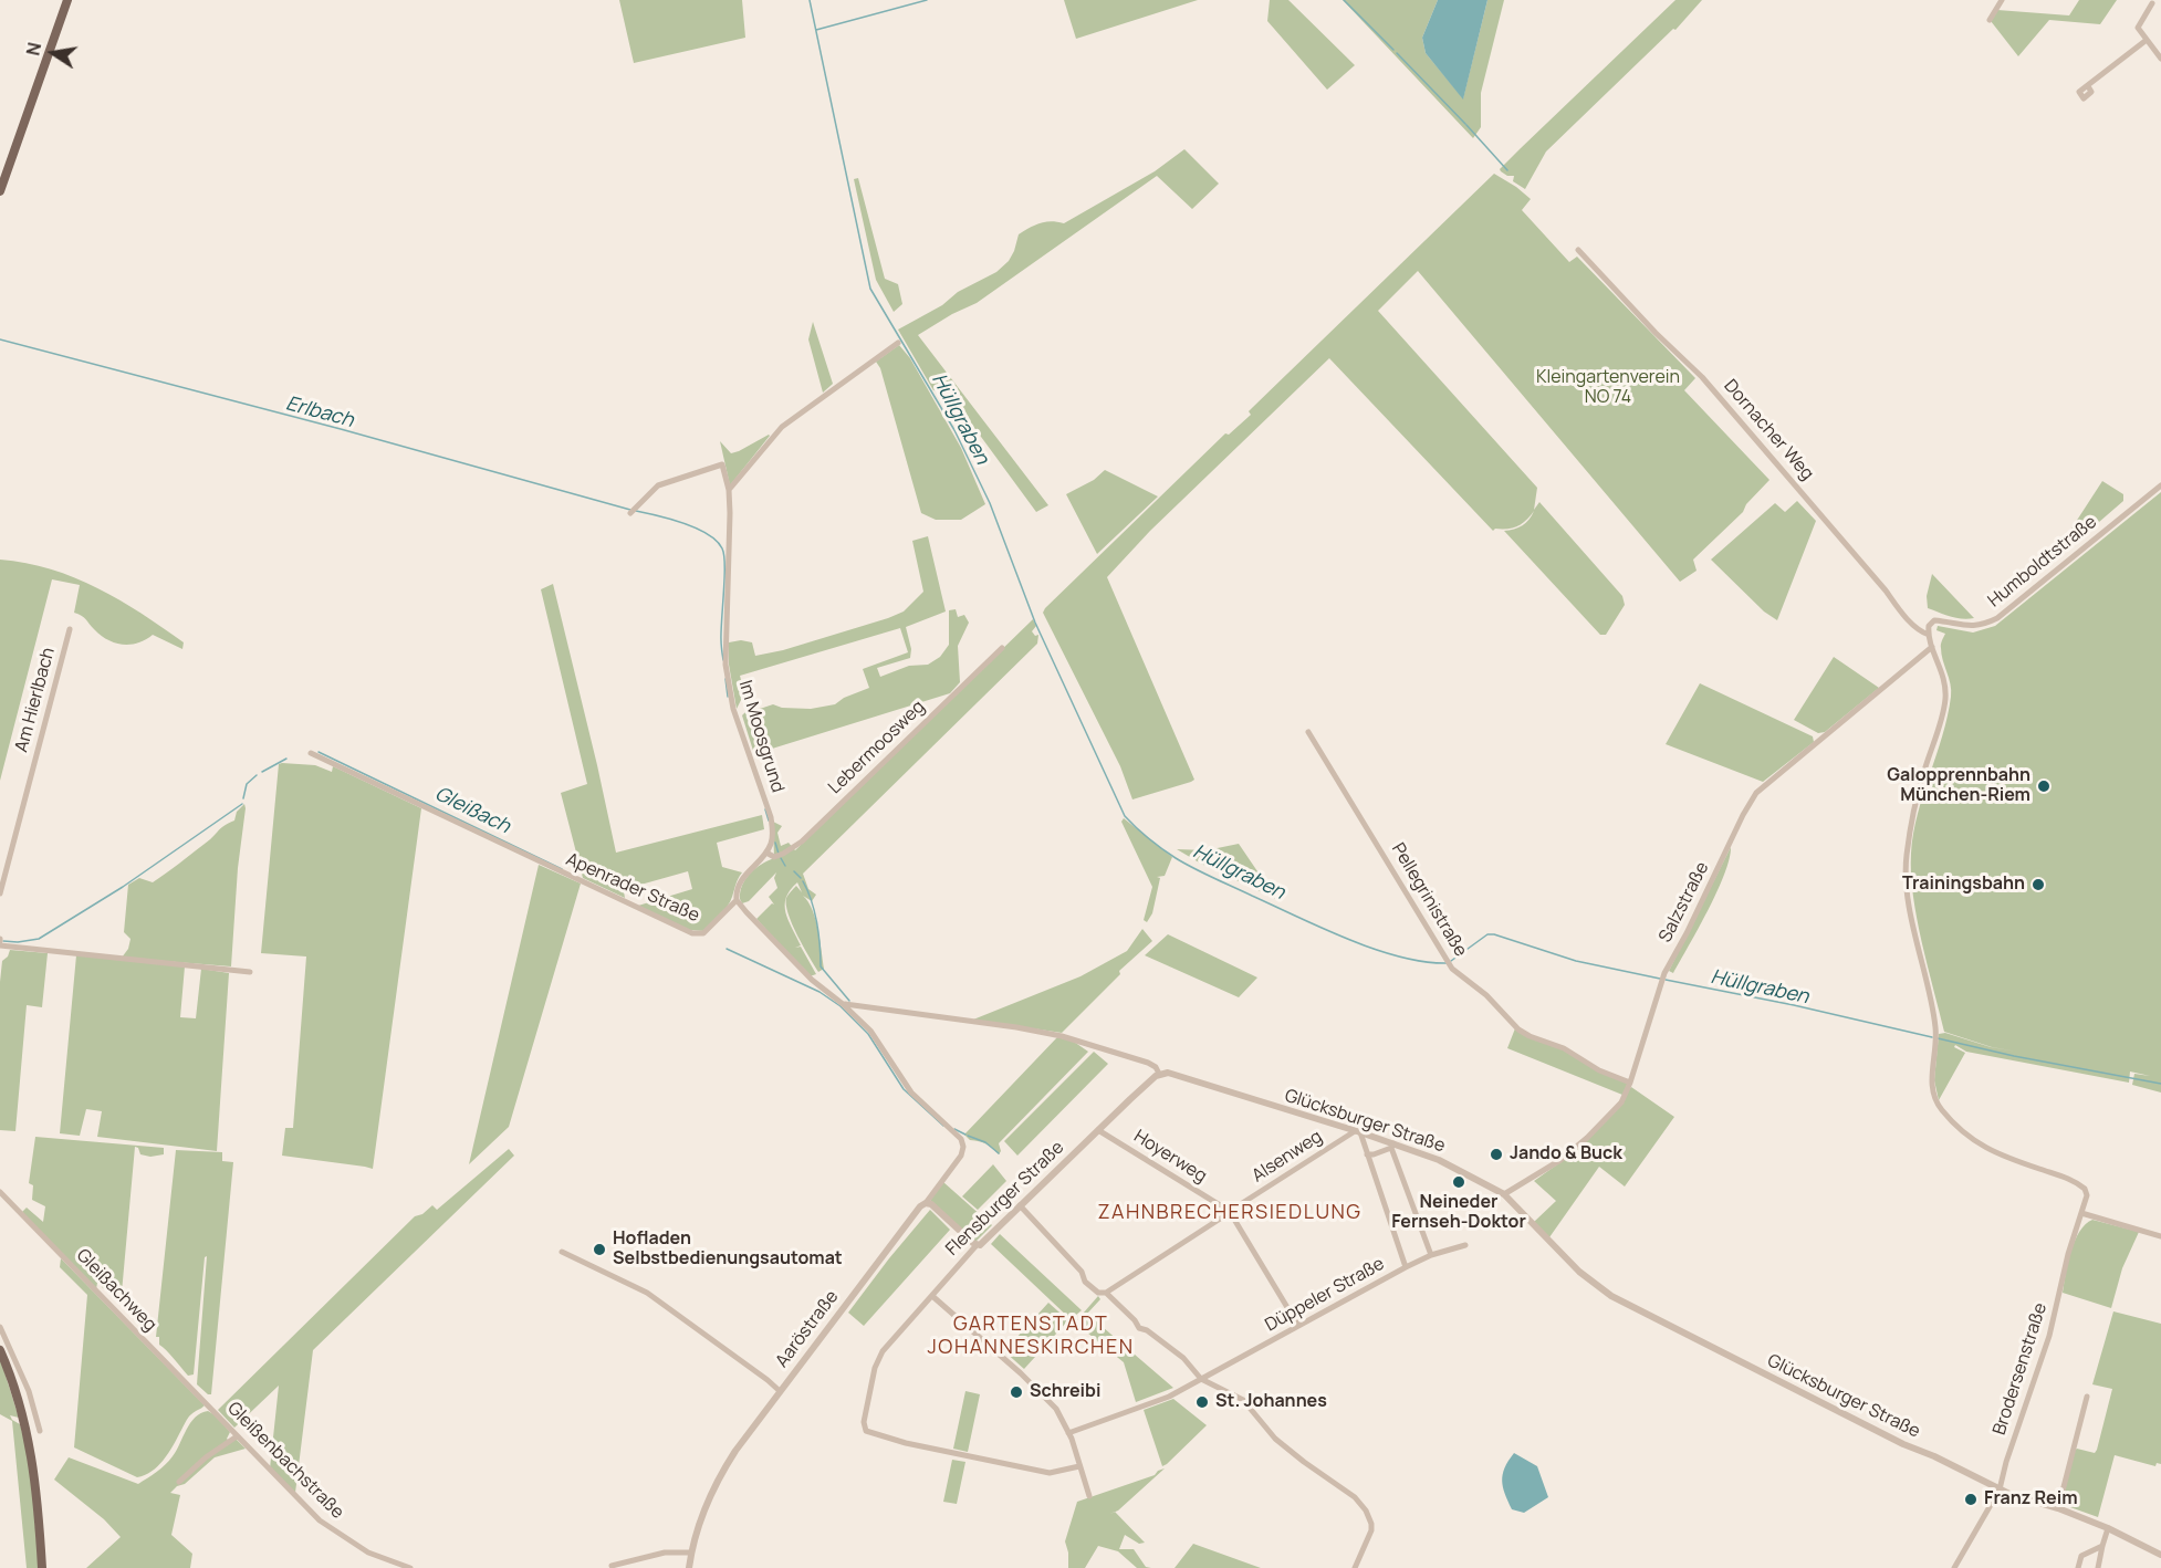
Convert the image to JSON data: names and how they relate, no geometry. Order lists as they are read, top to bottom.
{
  "streets": {
    "street": [
      "Dornacher Weg",
      "Humboldtstraße",
      "Am Hierlbach",
      "Im Moosgrund",
      "Lebermoosweg",
      "Apenrader Straße",
      "Pellegrinistraße",
      "Salzstraße",
      "Glücksburger Straße",
      "Hoyerweg",
      "Alsenweg",
      "Flensburger Straße",
      "Gleißachweg",
      "Düppeler Straße",
      "Aaröstraße",
      "Brodersenstraße",
      "Gleißenbachstraße"
    ]
  },
  "crossings": [
    ["Dornacher Weg", "Humboldtstraße"],
    ["Im Moosgrund", "Lebermoosweg"],
    ["Pellegrinistraße", "Salzstraße"],
    ["Salzstraße", "Glücksburger Straße"],
    ["Salzstraße", "Brodersenstraße"],
    ["Glücksburger Straße", "Alsenweg"],
    ["Glücksburger Straße", "Flensburger Straße"],
    ["Glücksburger Straße", "Aaröstraße"],
    ["Glücksburger Straße", "Brodersenstraße"],
    ["Hoyerweg", "Alsenweg"],
    ["Hoyerweg", "Flensburger Straße"],
    ["Gleißachweg", "Gleißenbachstraße"]
  ],
  "districts": ["ZAHNBRECHERSIEDLUNG", "GARTENSTADT JOHANNESKIRCHEN"],
  "water": ["Erlbach", "Hüllgraben", "Gleißach"],
  "parks": ["Kleingartenverein NO 74"],
  "places": [
    "Galopprennbahn München-Riem",
    "Trainingsbahn",
    "Jando & Buck",
    "Neineder Fernseh-Doktor",
    "Hofladen Selbstbedienungsautomat",
    "Schreibi",
    "St. Johannes",
    "Franz Reim"
  ],
  "north": "left"
}
